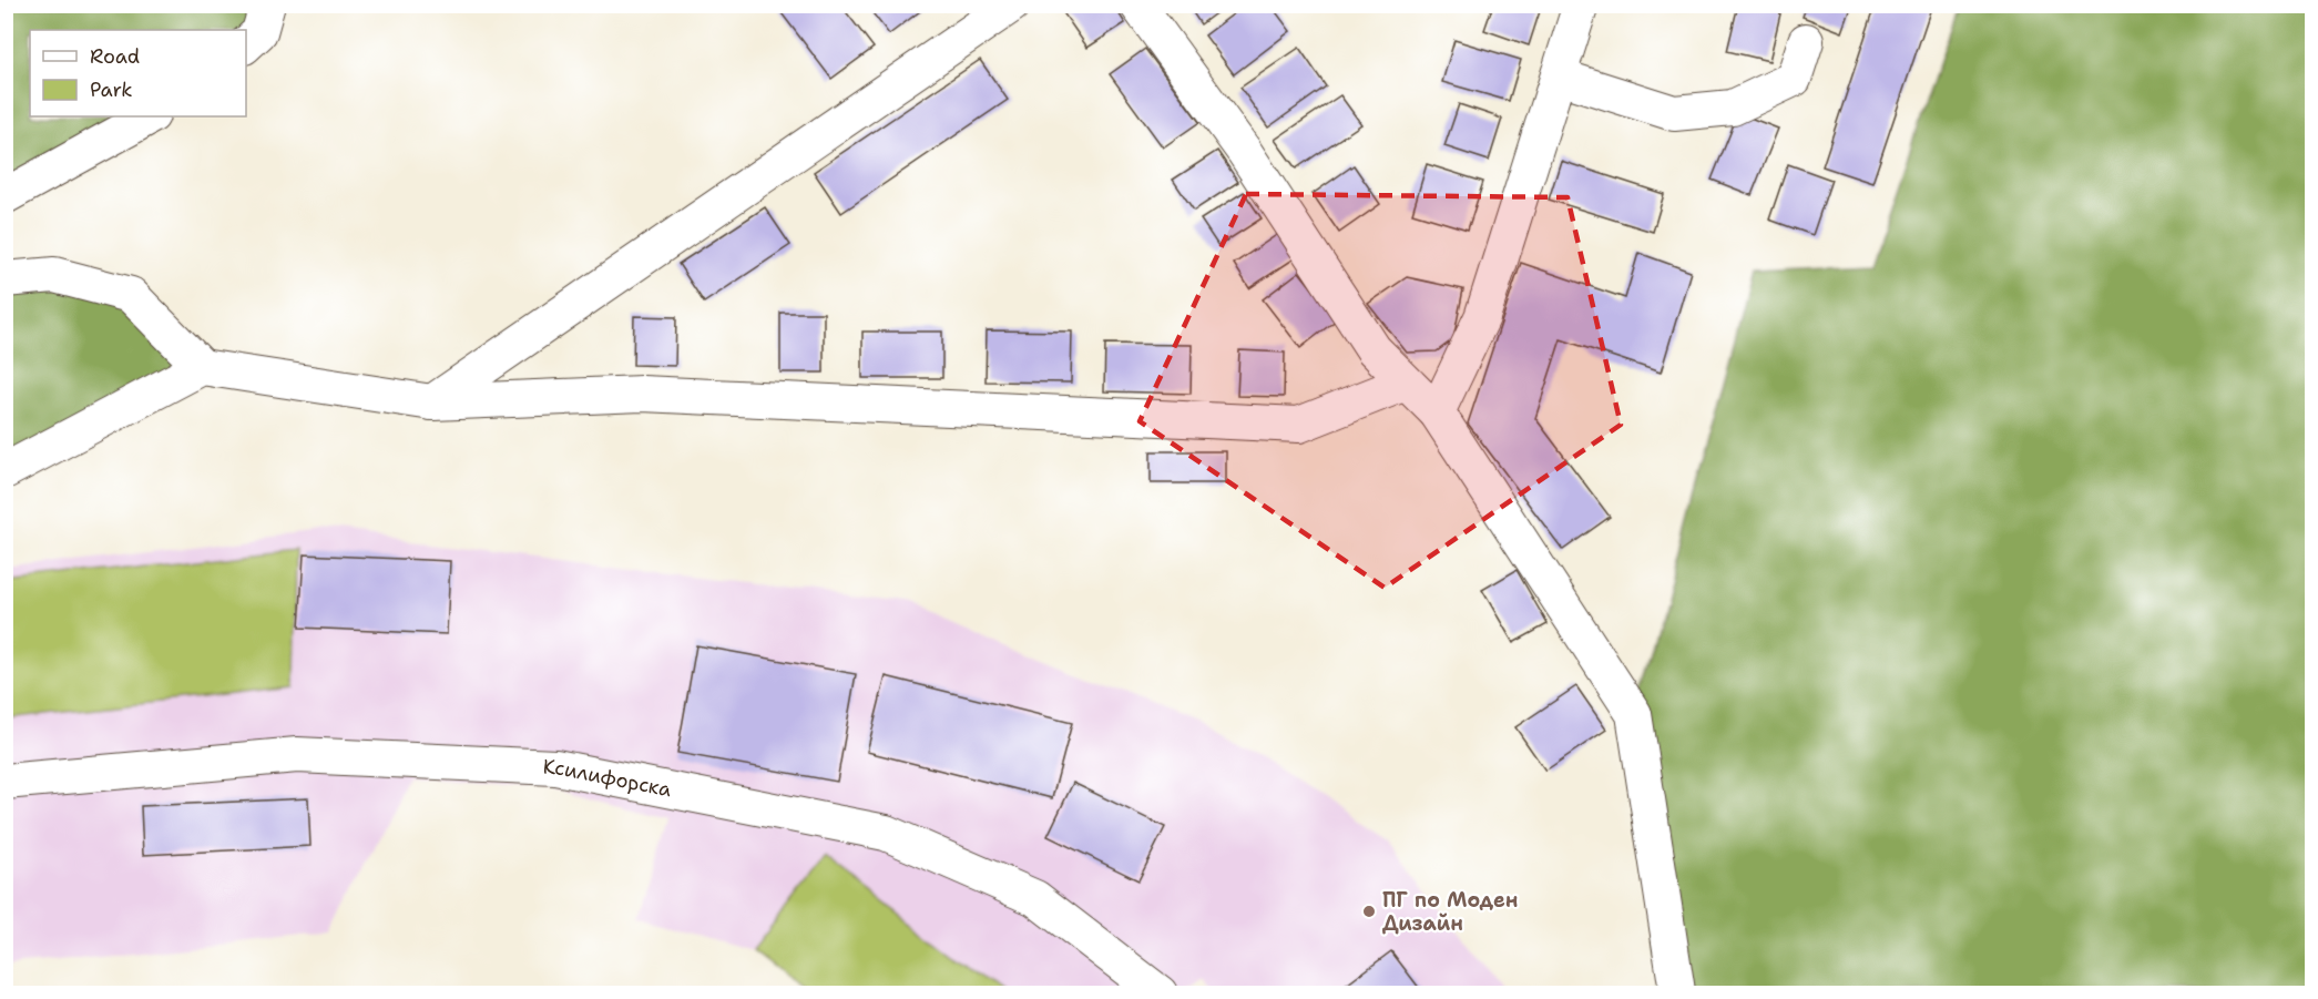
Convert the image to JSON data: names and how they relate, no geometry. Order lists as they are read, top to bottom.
{
  "streets": {
    "street": ["Ксилифорска"]
  },
  "places": ["ПГ по Моден Дизайн"],
  "legend": ["Road", "Park"]
}
